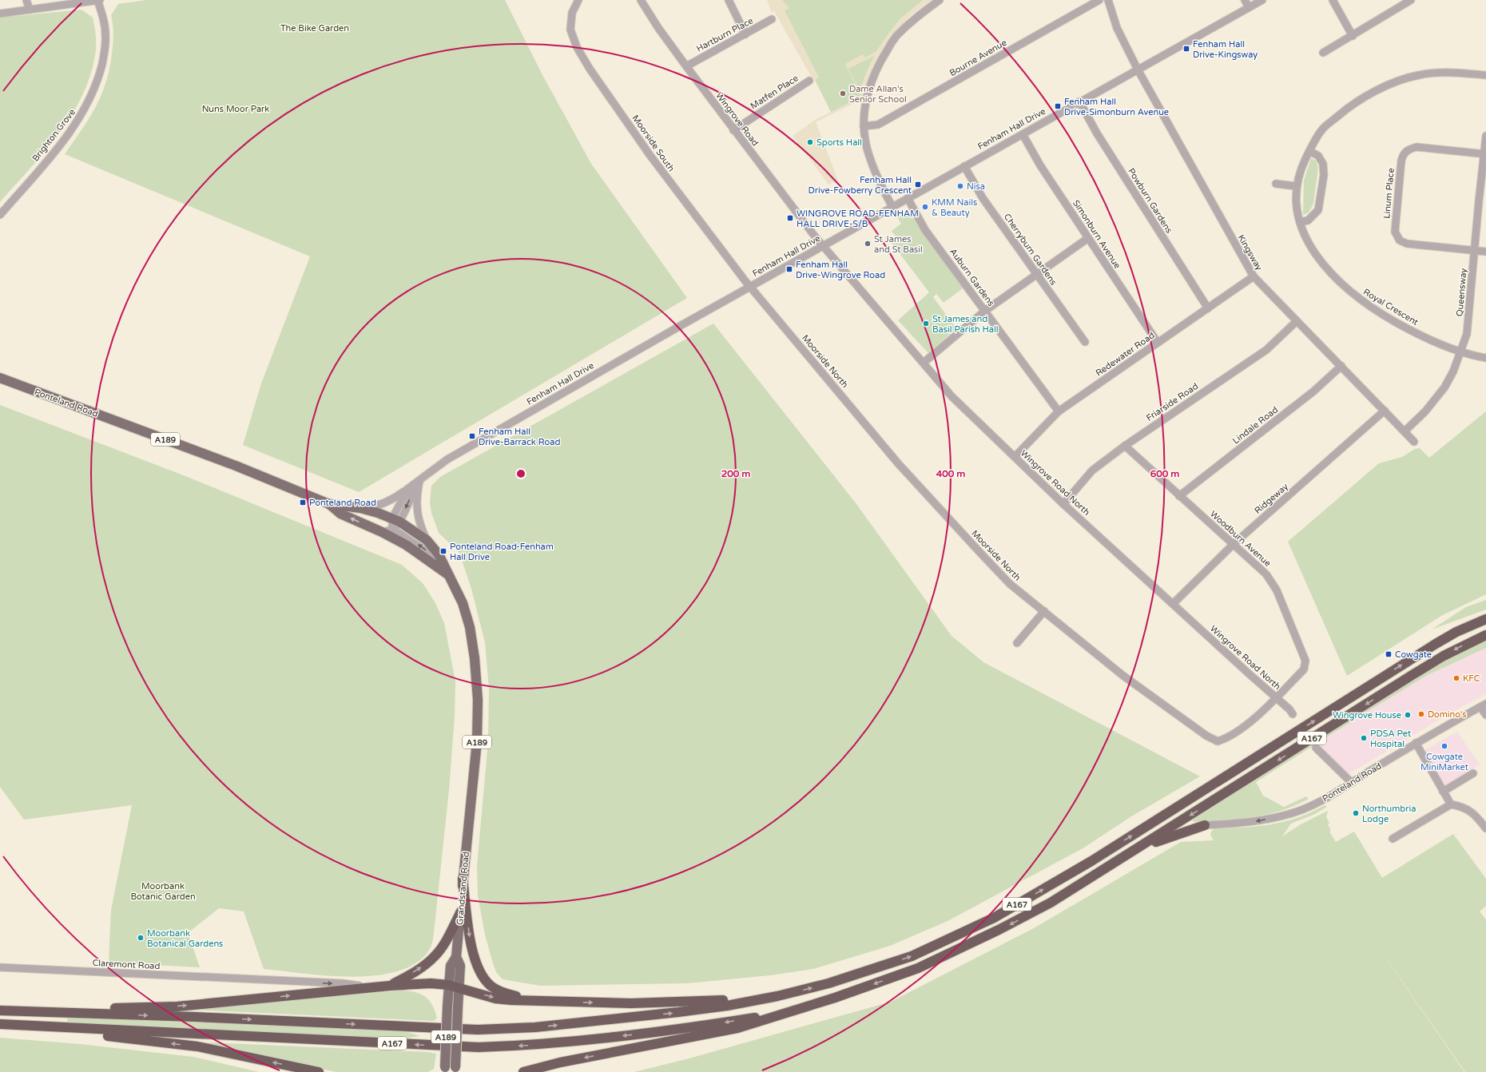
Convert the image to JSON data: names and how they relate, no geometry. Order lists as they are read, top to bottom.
{
  "streets": {
    "highway": ["A167"],
    "main road": ["Ponteland Road", "A189", "Grandstand Road"],
    "street": [
      "Hartburn Place",
      "Bourne Avenue",
      "Matfen Place",
      "Wingrove Road",
      "Fenham Hall Drive",
      "Brighton Grove",
      "Moorside South",
      "Linum Place",
      "Powburn Gardens",
      "Simonburn Avenue",
      "Cherryburn Gardens",
      "Kingsway",
      "Auburn Gardens",
      "Queensway",
      "Royal Crescent",
      "Redewater Road",
      "Moorside North",
      "Friarside Road",
      "Lindale Road",
      "Wingrove Road North",
      "Ridgeway",
      "Woodburn Avenue",
      "Claremont Road"
    ]
  },
  "crossings": [
    ["Hartburn Place", "Wingrove Road"],
    ["Matfen Place", "Wingrove Road"],
    ["Wingrove Road", "Fenham Hall Drive"],
    ["Wingrove Road", "Wingrove Road North"],
    ["Fenham Hall Drive", "Moorside South"],
    ["Fenham Hall Drive", "Powburn Gardens"],
    ["Fenham Hall Drive", "Simonburn Avenue"],
    ["Fenham Hall Drive", "Cherryburn Gardens"],
    ["Fenham Hall Drive", "Kingsway"],
    ["Fenham Hall Drive", "Auburn Gardens"],
    ["Fenham Hall Drive", "Moorside North"],
    ["Fenham Hall Drive", "Ponteland Road"],
    ["Fenham Hall Drive", "Wingrove Road North"],
    ["Moorside South", "Moorside North"],
    ["Linum Place", "Queensway"],
    ["Powburn Gardens", "Redewater Road"],
    ["Simonburn Avenue", "Redewater Road"],
    ["Kingsway", "Queensway"],
    ["Kingsway", "Redewater Road"],
    ["Kingsway", "Friarside Road"],
    ["Kingsway", "Lindale Road"],
    ["Kingsway", "Ridgeway"],
    ["Auburn Gardens", "Redewater Road"],
    ["Queensway", "Royal Crescent"],
    ["Redewater Road", "Wingrove Road North"],
    ["Moorside North", "Wingrove Road North"],
    ["Moorside North", "Woodburn Avenue"],
    ["Friarside Road", "Wingrove Road North"],
    ["Friarside Road", "Woodburn Avenue"],
    ["Ponteland Road", "Grandstand Road"],
    ["Lindale Road", "Woodburn Avenue"],
    ["Wingrove Road North", "Ridgeway"],
    ["Wingrove Road North", "Woodburn Avenue"],
    ["Ridgeway", "Woodburn Avenue"]
  ],
  "one_way": ["Claremont Road"],
  "parks": ["The Bike Garden", "Nuns Moor Park", "Moorbank Botanic Garden"],
  "places": {
    "transit": [
      "Fenham Hall Drive-Kingsway",
      "Fenham Hall Drive-Simonburn Avenue",
      "Fenham Hall Drive-Fowberry Crescent",
      "WINGROVE ROAD-FENHAM HALL DRIVE-S/B",
      "Fenham Hall Drive-Wingrove Road",
      "Fenham Hall Drive-Barrack Road",
      "Ponteland Road",
      "Ponteland Road-Fenham Hall Drive",
      "Cowgate"
    ],
    "other": [
      "Dame Allan's Senior School",
      "Sports Hall",
      "Nisa",
      "KMM Nails & Beauty",
      "St James and St Basil",
      "St James and Basil Parish Hall",
      "KFC",
      "Domino's",
      "Wingrove House",
      "PDSA Pet Hospital",
      "Cowgate MiniMarket",
      "Northumbria Lodge",
      "Moorbank Botanical Gardens"
    ]
  },
  "rings": ["200 m", "400 m", "600 m"]
}
